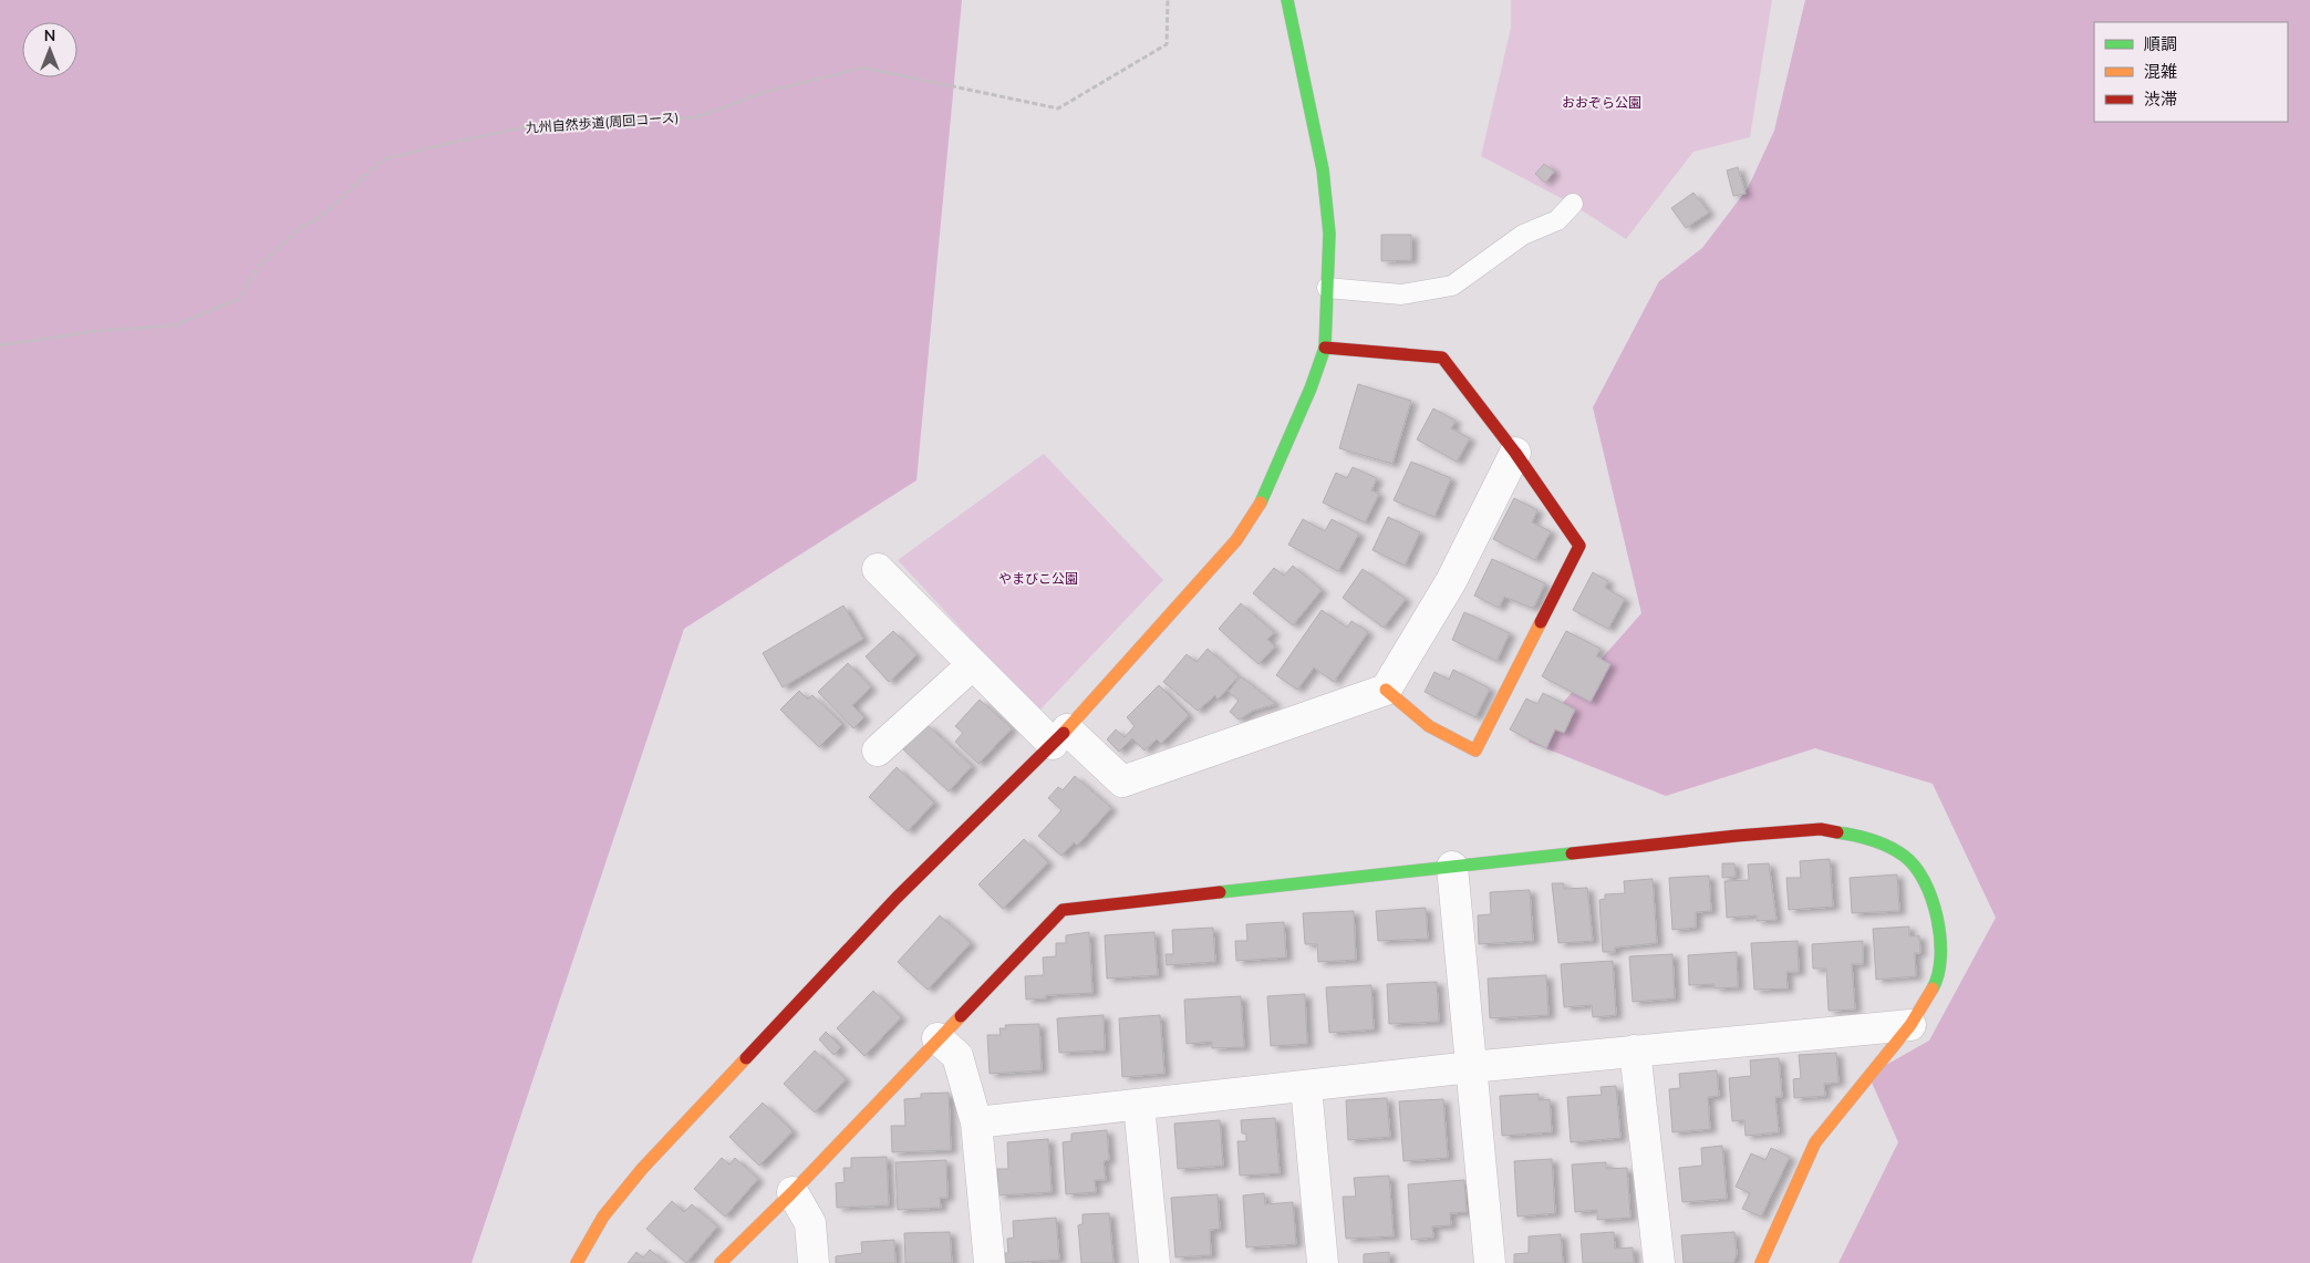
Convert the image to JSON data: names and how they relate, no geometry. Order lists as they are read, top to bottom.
{
  "streets": {
    "path": ["九州自然歩道(周回コース)"]
  },
  "parks": ["おおぞら公園", "やまびこ公園"],
  "legend": ["順調", "混雑", "渋滞"],
  "north": "top"
}
